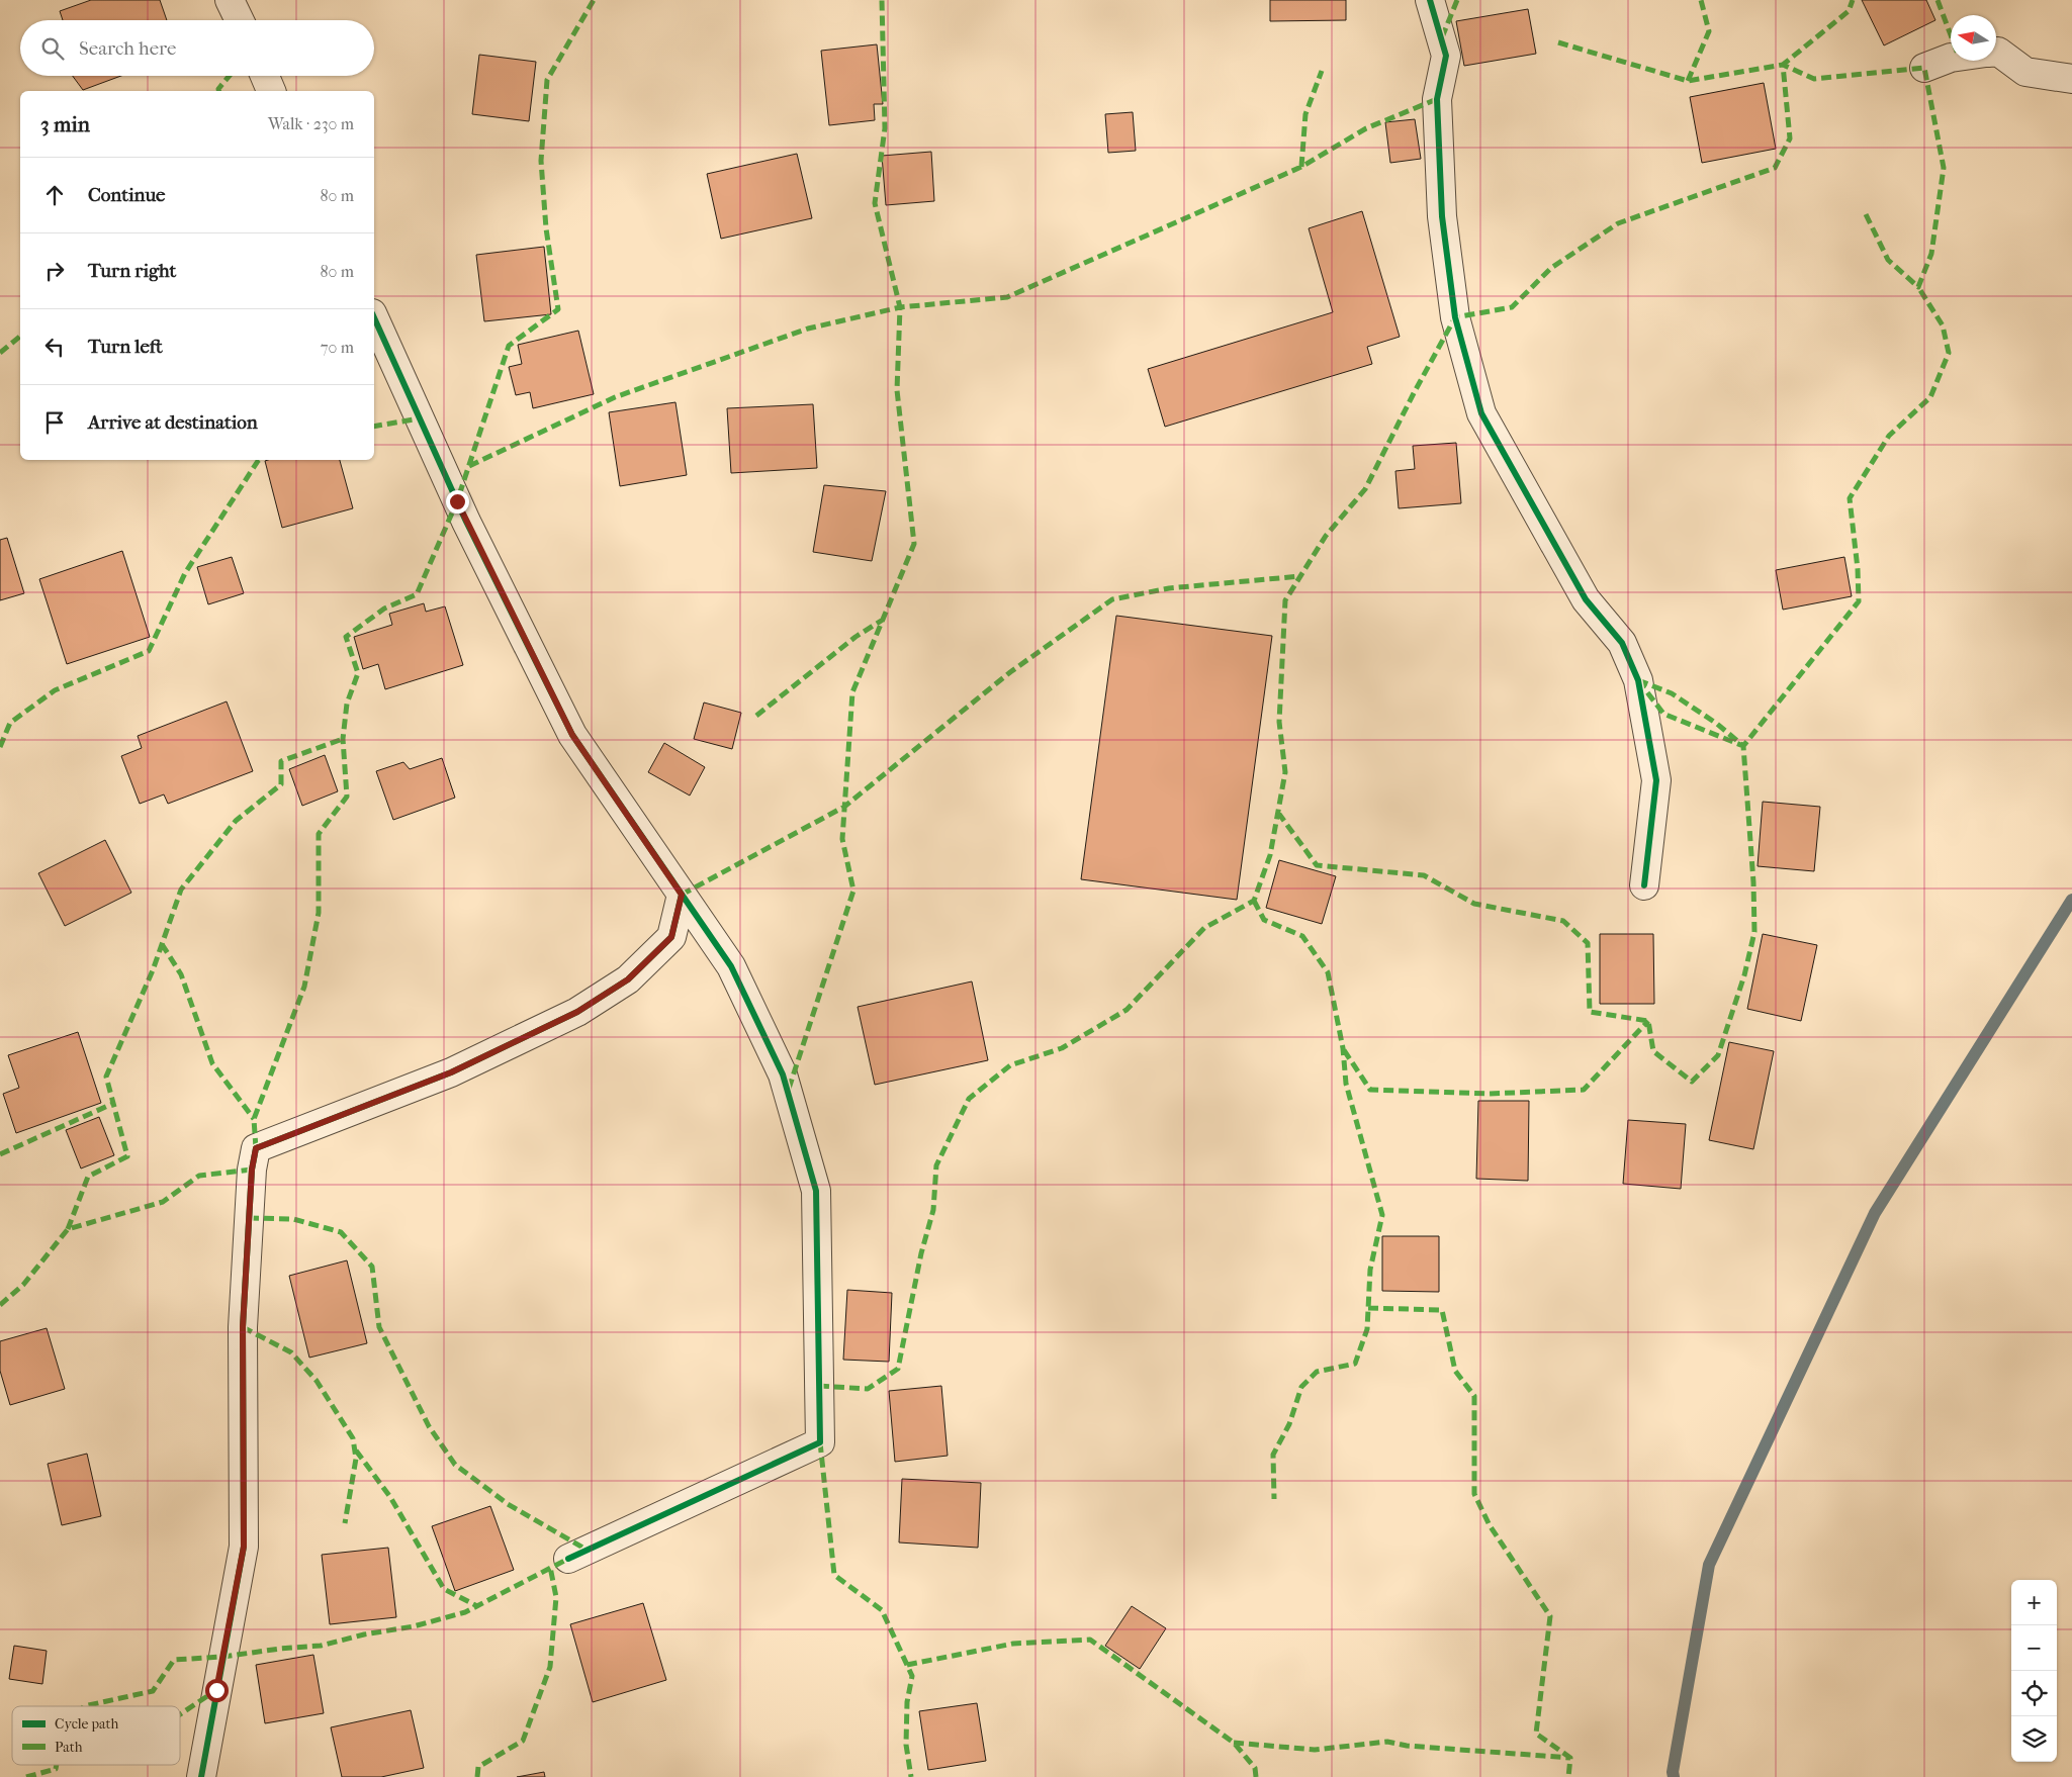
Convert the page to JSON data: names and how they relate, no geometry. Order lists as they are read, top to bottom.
{
  "legend": ["Cycle path", "Path"],
  "north": "left",
  "page": {
    "search": "Search here",
    "heading": ["3 min", "Walk · 230 m"],
    "list": [
      ["Continue", "80 m"],
      ["Turn right", "80 m"],
      ["Turn left", "70 m"],
      "Arrive at destination"
    ],
    "map_buttons": ["+", "−"]
  }
}
